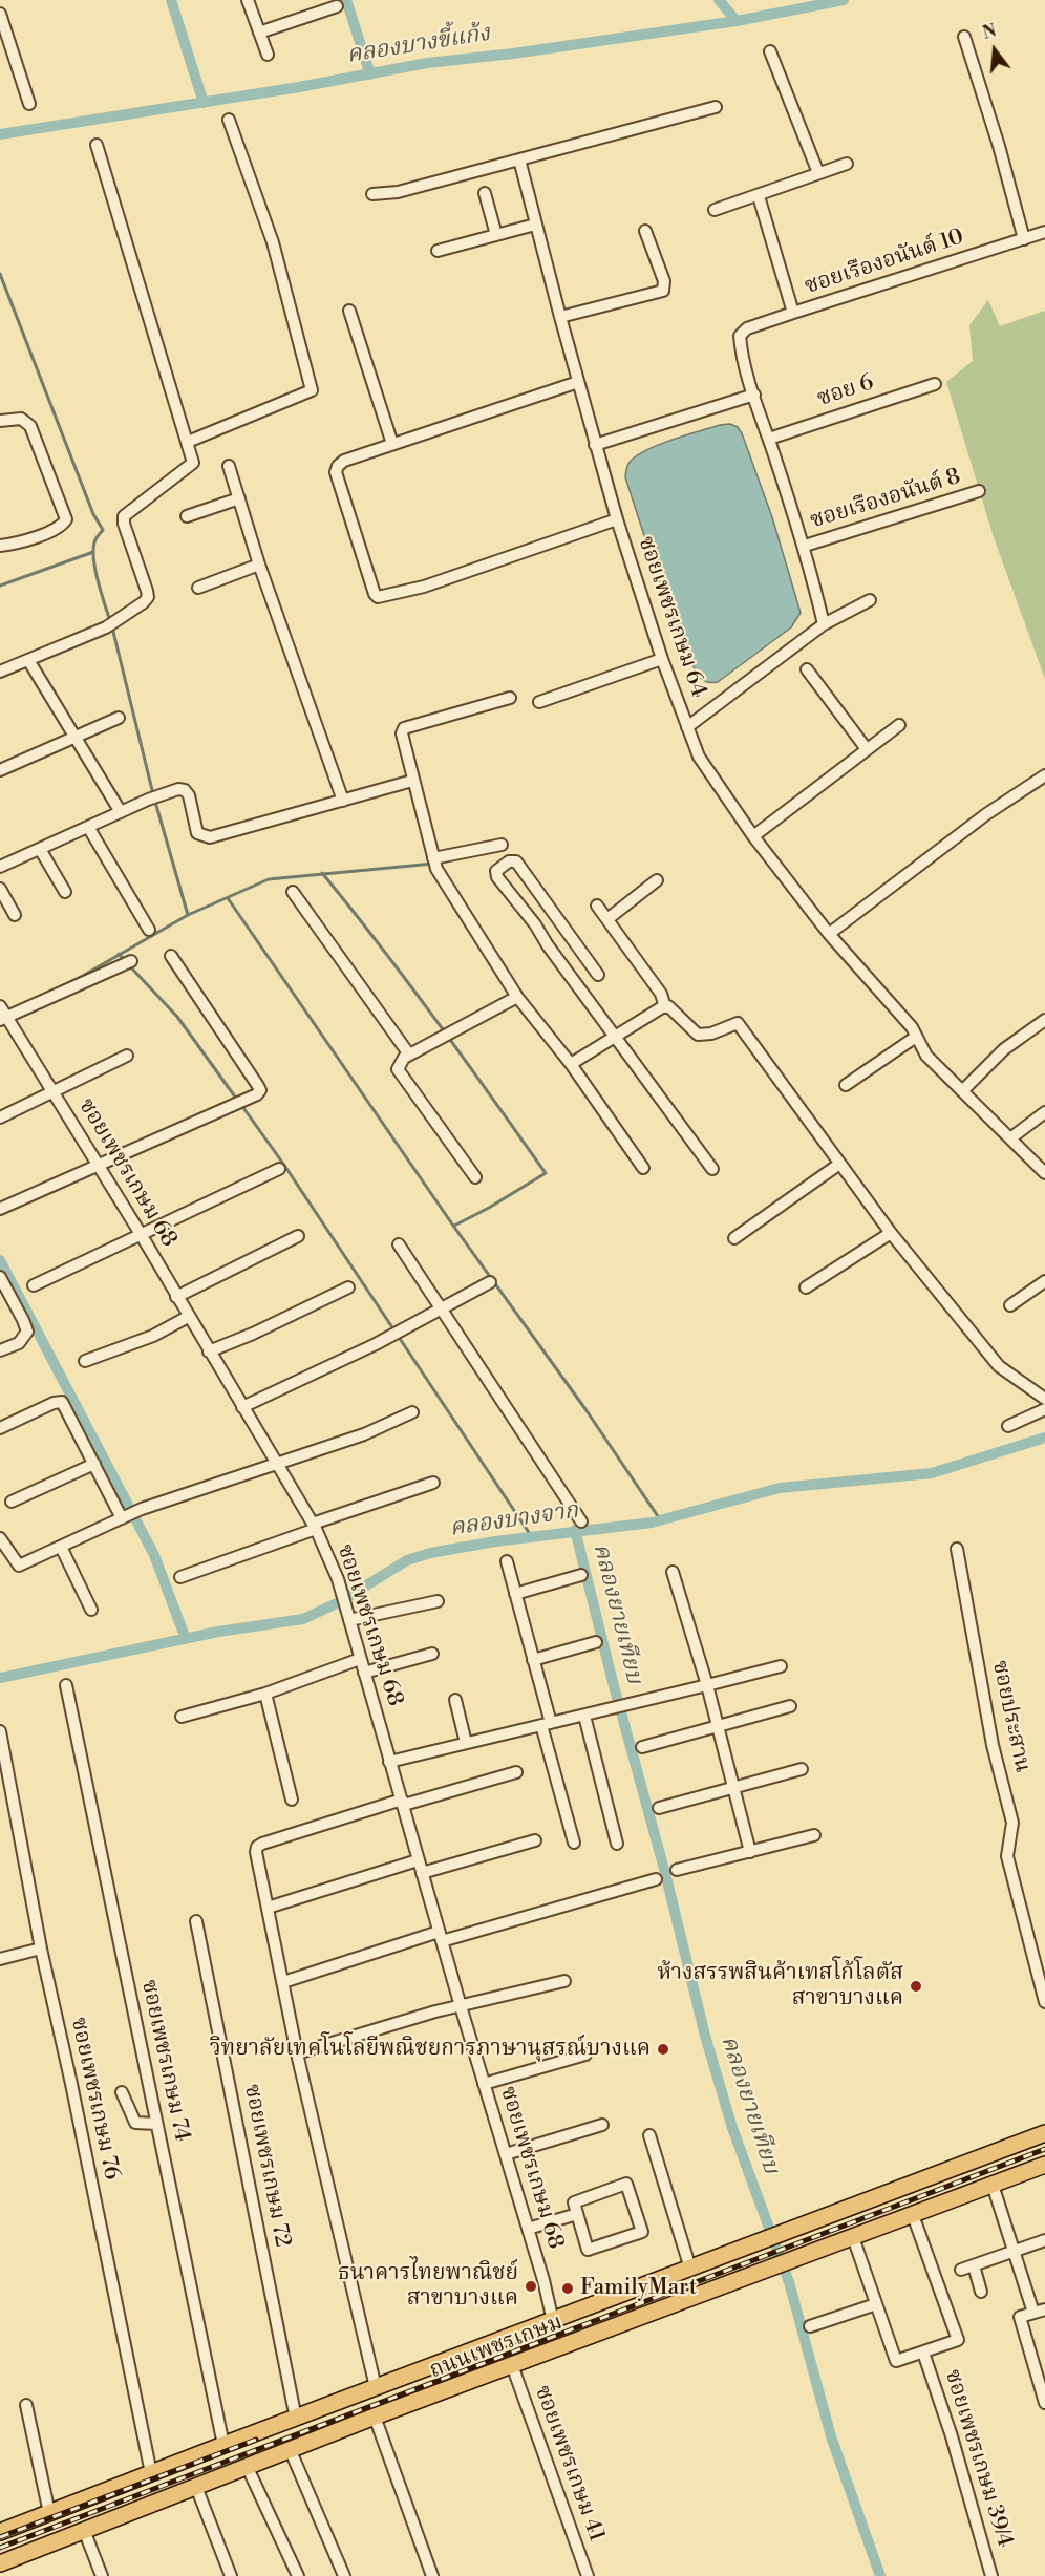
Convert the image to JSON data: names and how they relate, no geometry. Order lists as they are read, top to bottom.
{
  "streets": {
    "main road": ["ถนนเพชรเกษม"],
    "street": [
      "ซอยเรืองอนันต์ 10",
      "ซอย 6",
      "ซอยเรืองอนันต์ 8",
      "ซอยเพชรเกษม 64",
      "ซอยเพชรเกษม 68",
      "ซอยประสาน",
      "ซอยเพชรเกษม 74",
      "ซอยเพชรเกษม 76",
      "ซอยเพชรเกษม 72",
      "ซอยเพชรเกษม 39/4",
      "ซอยเพชรเกษม 41"
    ]
  },
  "crossings": [
    ["ซอยเพชรเกษม 68", "ถนนเพชรเกษม"],
    ["ซอยเพชรเกษม 74", "ถนนเพชรเกษม"],
    ["ซอยเพชรเกษม 76", "ถนนเพชรเกษม"],
    ["ซอยเพชรเกษม 72", "ถนนเพชรเกษม"],
    ["ถนนเพชรเกษม", "ซอยเพชรเกษม 41"]
  ],
  "water": ["คลองบางขี้แก้ง", "คลองบางจาก", "คลองยายเทียบ"],
  "places": [
    "ห้างสรรพสินค้าเทสโก้โลตัส สาขาบางแค",
    "วิทยาลัยเทคโนโลยีพณิชยการภาษานุสรณ์บางแค",
    "ธนาคารไทยพาณิชย์ สาขาบางแค",
    "FamilyMart"
  ],
  "north": "top"
}
